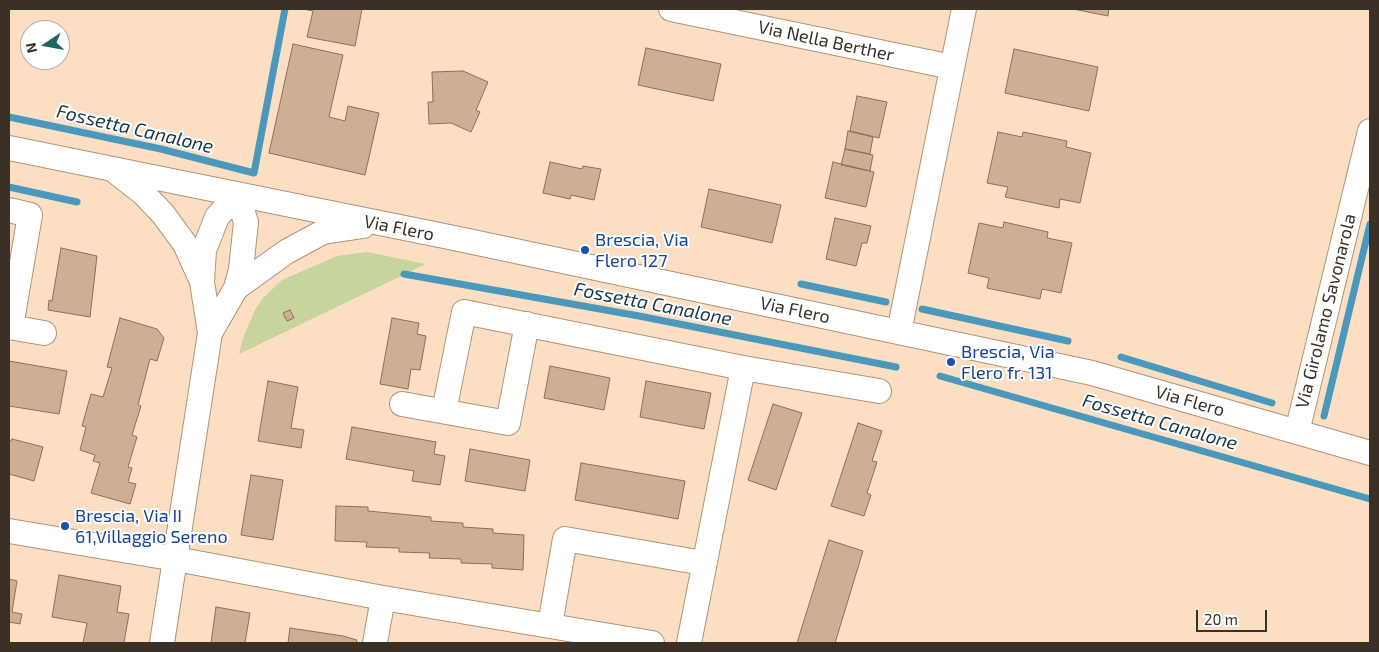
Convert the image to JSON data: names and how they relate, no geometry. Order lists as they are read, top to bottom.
{
  "streets": {
    "street": ["Via Nella Berther", "Via Flero", "Via Girolamo Savonarola"]
  },
  "crossings": [
    ["Via Flero", "Via Girolamo Savonarola"]
  ],
  "water": ["Fossetta Canalone"],
  "places": ["Brescia, Via Flero 127", "Brescia, Via Flero fr. 131", "Brescia, Via II 61,Villaggio Sereno"],
  "scale_bar": "20 m",
  "north": "left"
}
